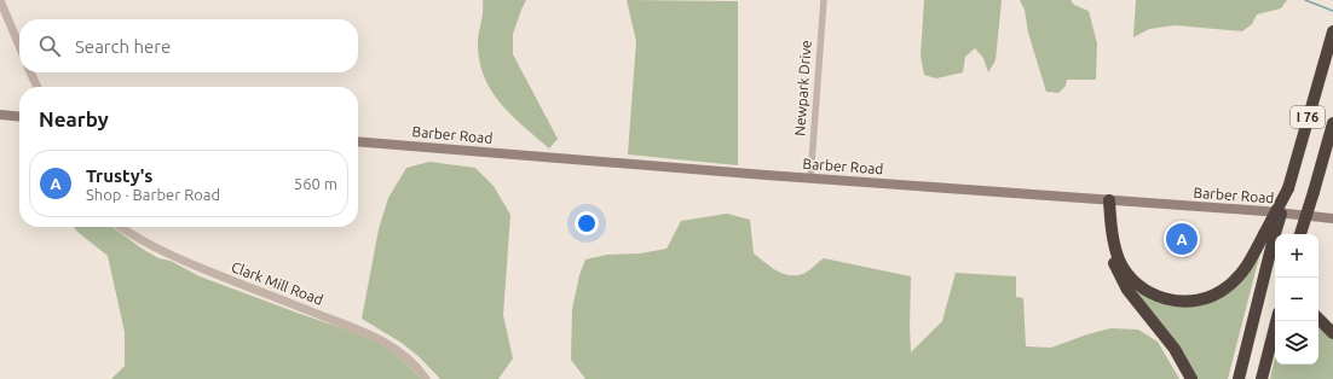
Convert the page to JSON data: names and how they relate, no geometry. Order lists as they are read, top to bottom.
{
  "streets": {
    "highway": ["I 76"],
    "main road": ["Barber Road"],
    "street": ["Newpark Drive", "Clark Mill Road"]
  },
  "crossings": [
    ["Newpark Drive", "Barber Road"]
  ],
  "page": {
    "search": "Search here",
    "heading": "Nearby",
    "list": [
      {
        "mark": "A",
        "name": "Trusty's",
        "note": "Shop · Barber Road",
        "value": "560 m"
      }
    ],
    "pins": "A",
    "map_buttons": ["+", "−"]
  }
}
